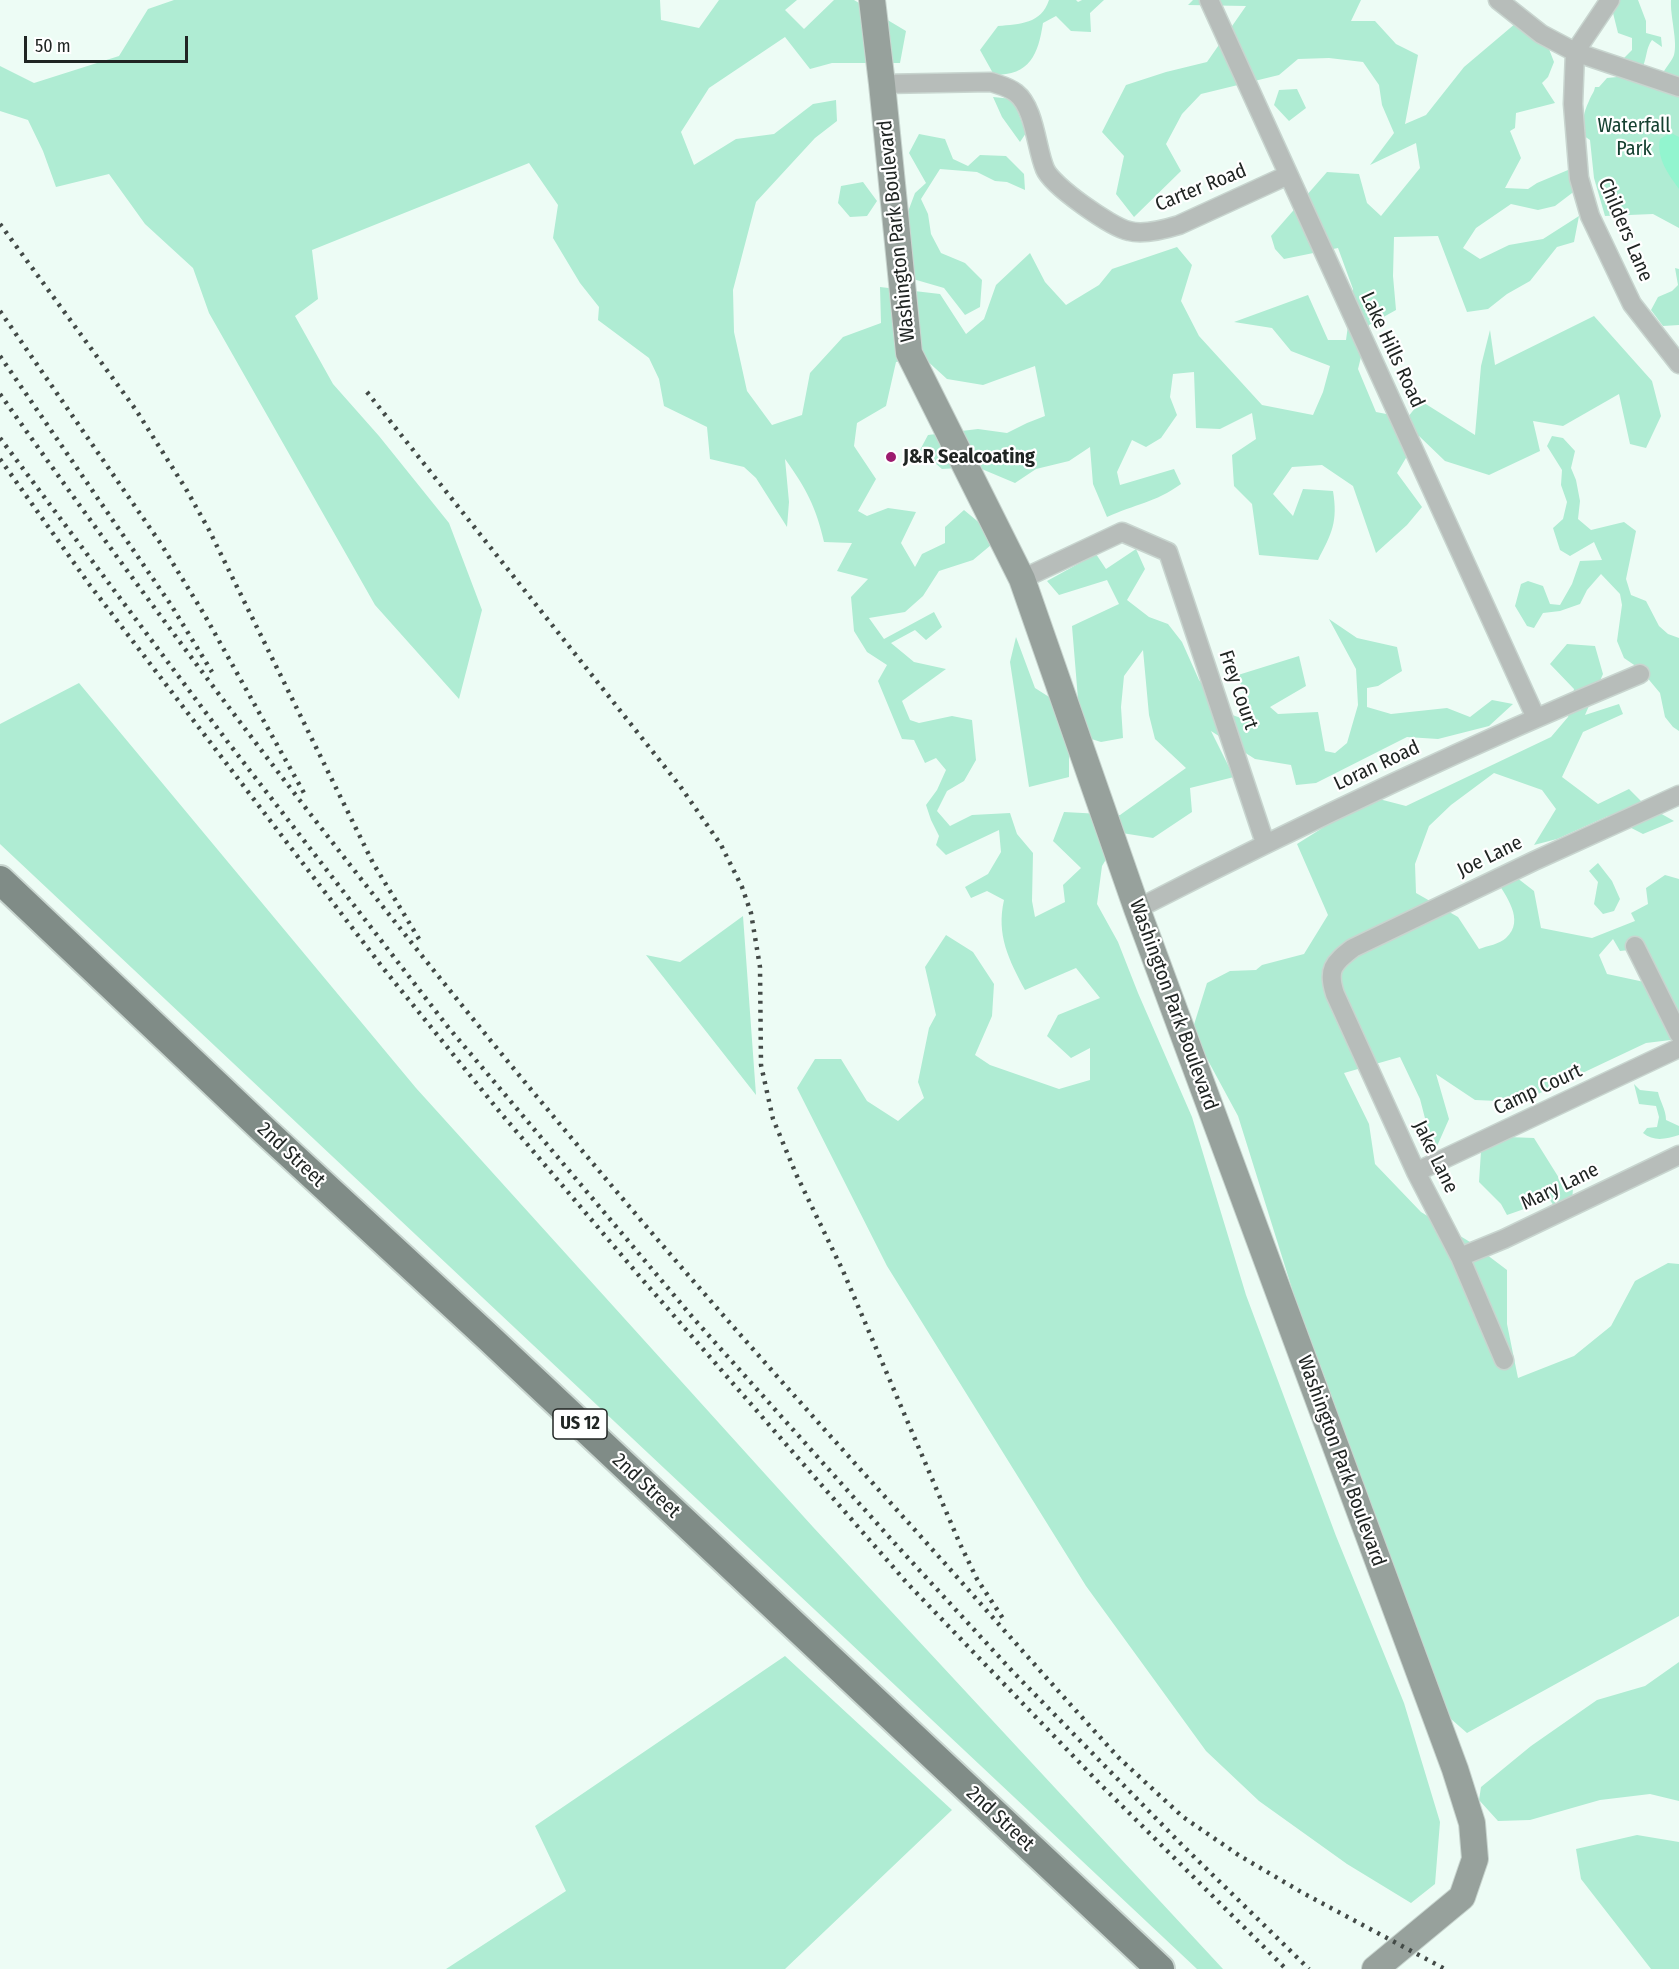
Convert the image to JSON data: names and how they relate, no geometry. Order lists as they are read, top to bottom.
{
  "streets": {
    "main road": ["2nd Street", "US 12"],
    "street": [
      "Carter Road",
      "Childers Lane",
      "Washington Park Boulevard",
      "Lake Hills Road",
      "Frey Court",
      "Loran Road",
      "Joe Lane",
      "Camp Court",
      "Jake Lane",
      "Mary Lane"
    ]
  },
  "crossings": [
    ["Carter Road", "Washington Park Boulevard"],
    ["Carter Road", "Lake Hills Road"],
    ["Washington Park Boulevard", "Frey Court"],
    ["Washington Park Boulevard", "Loran Road"],
    ["Lake Hills Road", "Loran Road"],
    ["Frey Court", "Loran Road"],
    ["Joe Lane", "Jake Lane"],
    ["Camp Court", "Jake Lane"],
    ["Jake Lane", "Mary Lane"]
  ],
  "parks": ["Waterfall Park"],
  "places": ["J&R Sealcoating"],
  "scale_bar": "50 m"
}
